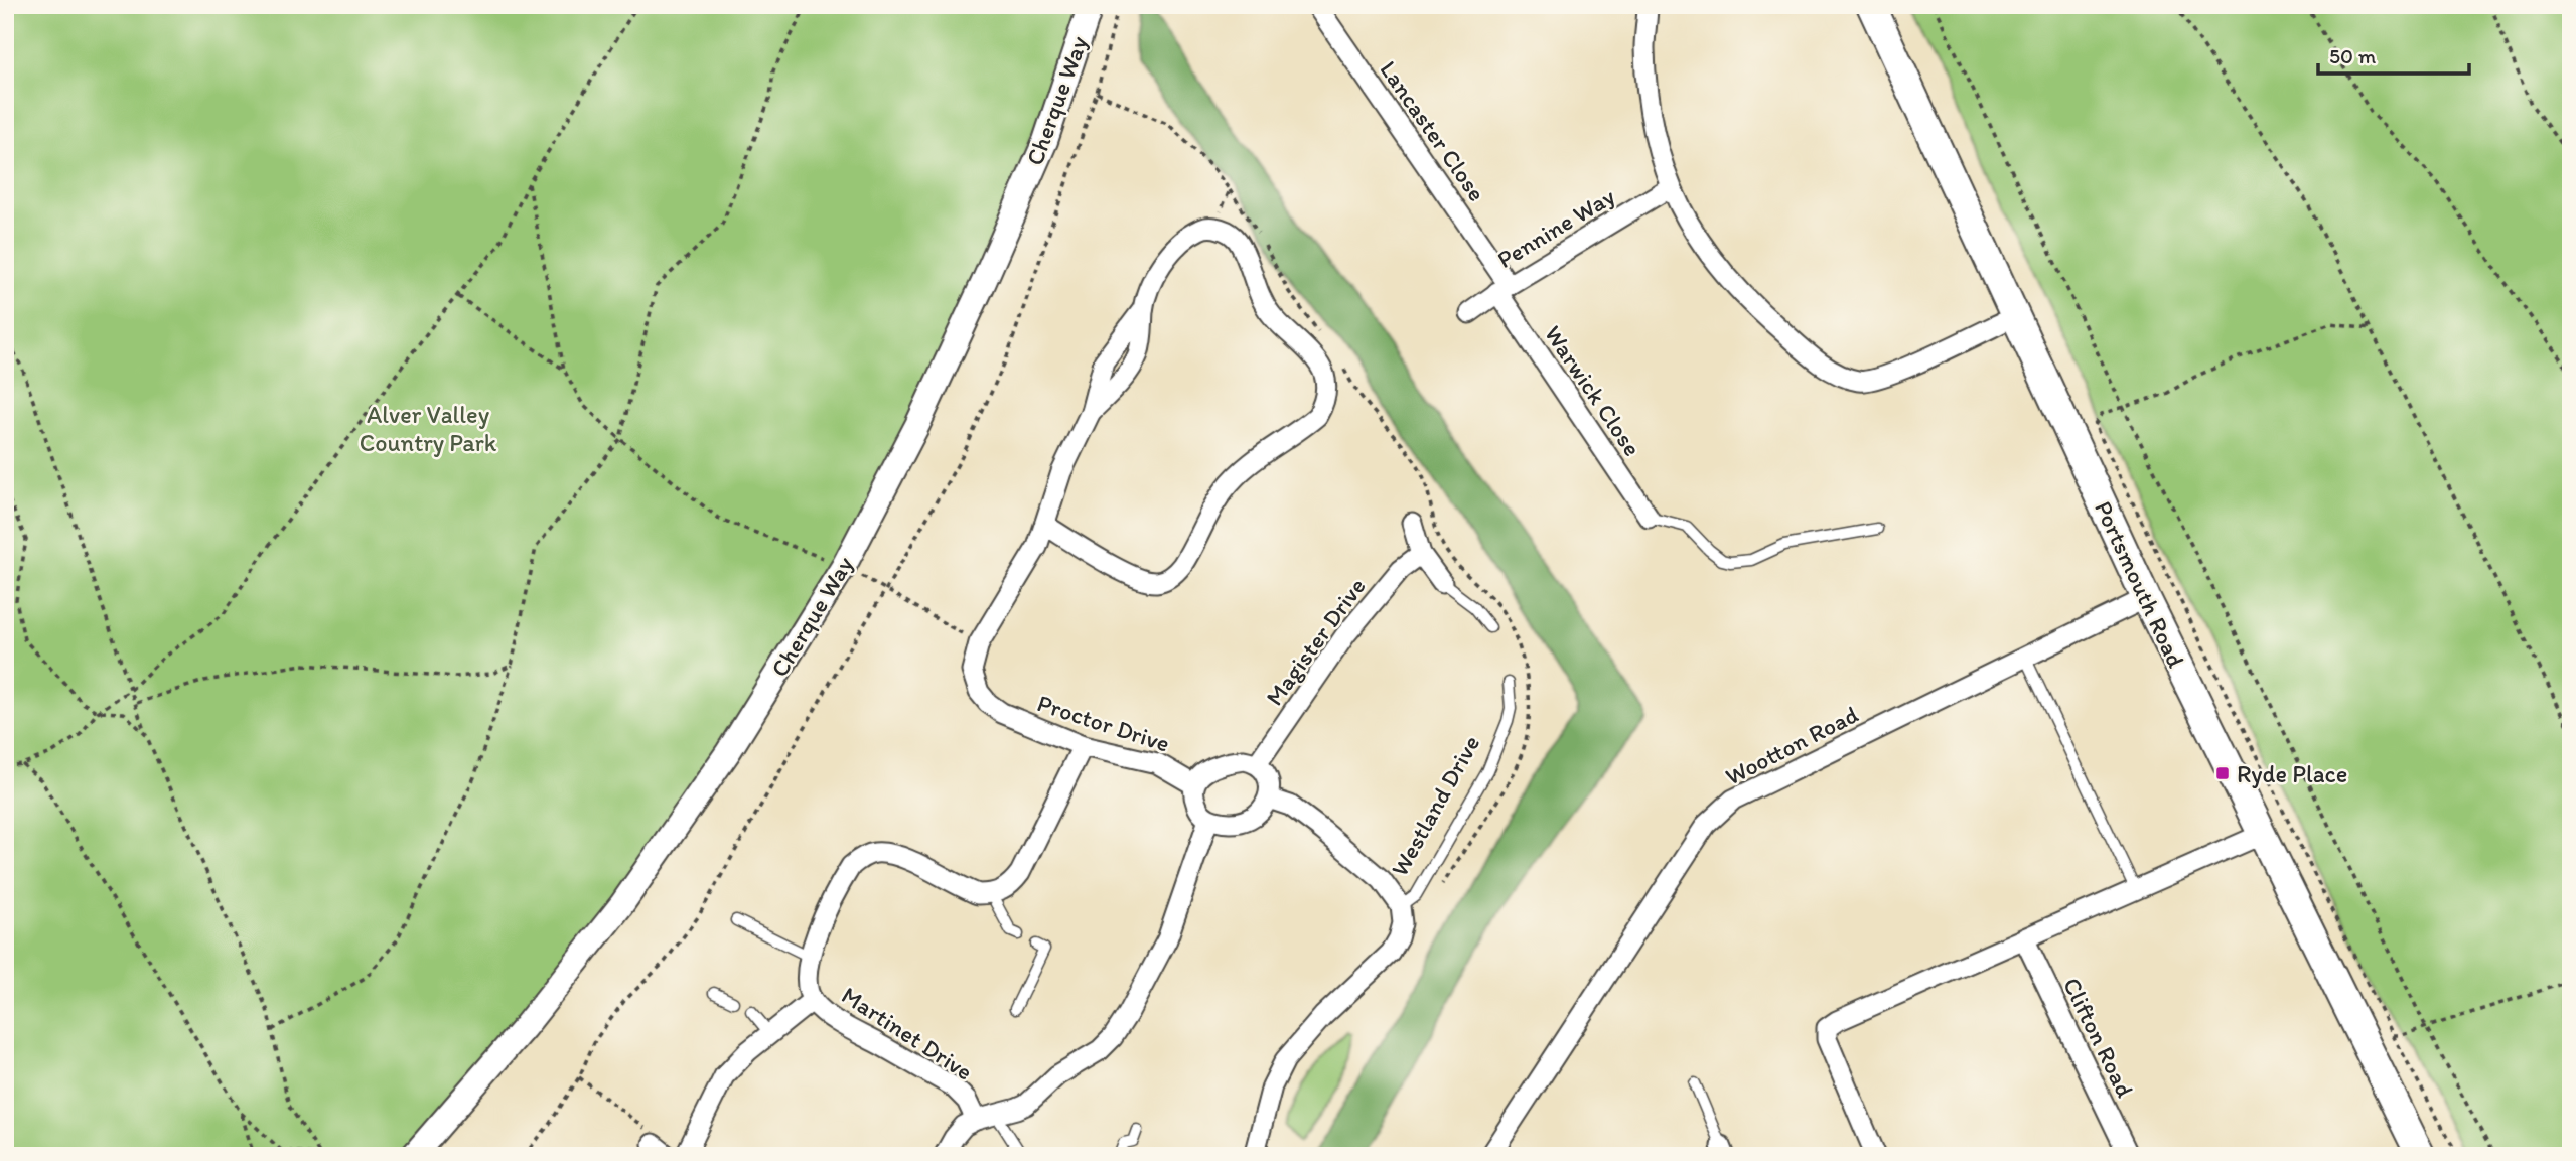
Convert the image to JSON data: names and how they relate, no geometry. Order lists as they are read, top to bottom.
{
  "streets": {
    "main road": ["Portsmouth Road"],
    "street": [
      "Cherque Way",
      "Lancaster Close",
      "Pennine Way",
      "Warwick Close",
      "Magister Drive",
      "Proctor Drive",
      "Wootton Road",
      "Westland Drive",
      "Martinet Drive",
      "Clifton Road"
    ]
  },
  "crossings": [
    ["Lancaster Close", "Pennine Way"],
    ["Lancaster Close", "Warwick Close"],
    ["Pennine Way", "Warwick Close"],
    ["Portsmouth Road", "Wootton Road"],
    ["Magister Drive", "Proctor Drive"],
    ["Magister Drive", "Westland Drive"],
    ["Proctor Drive", "Westland Drive"]
  ],
  "parks": ["Alver Valley Country Park"],
  "places": {
    "transit": ["Ryde Place"]
  },
  "scale_bar": "50 m"
}
